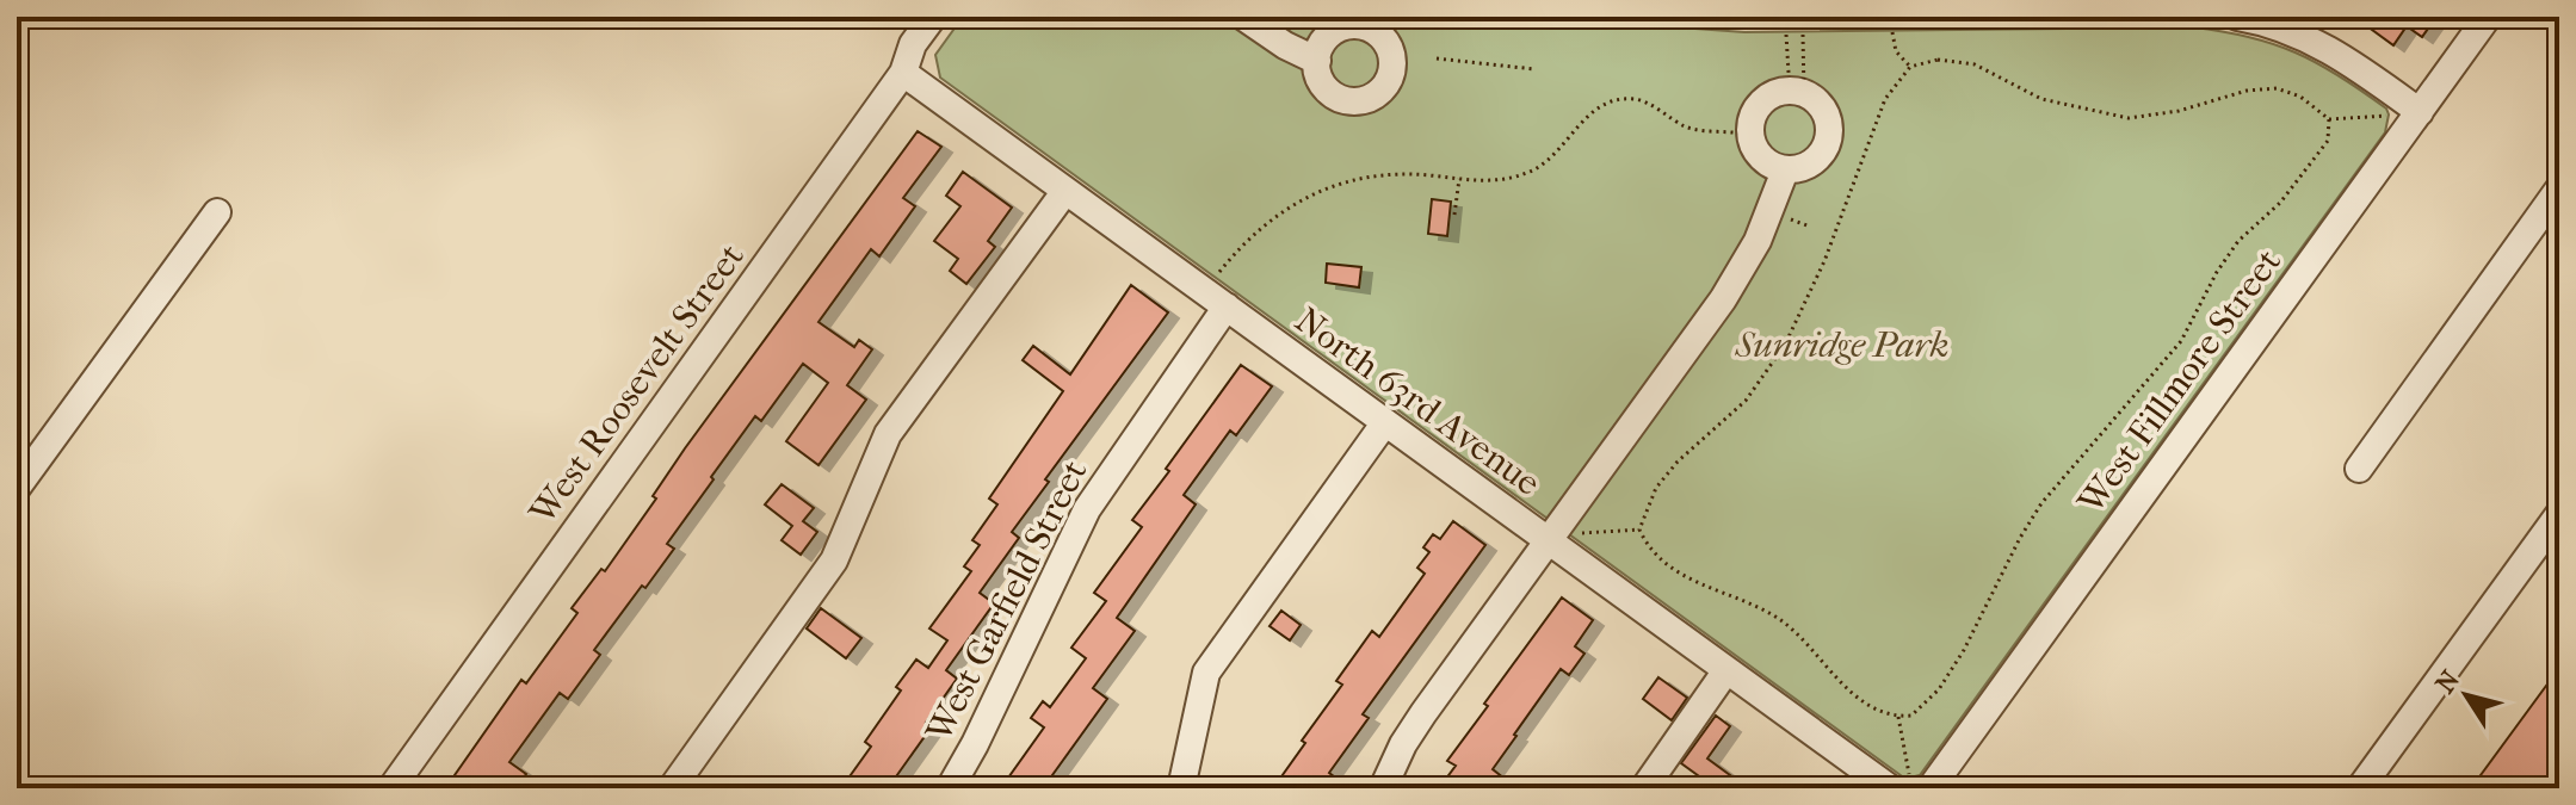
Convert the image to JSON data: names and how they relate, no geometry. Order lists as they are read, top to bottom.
{
  "streets": {
    "street": [
      "West Fillmore Street",
      "West Roosevelt Street",
      "North 63rd Avenue",
      "West Garfield Street"
    ]
  },
  "crossings": [
    ["West Fillmore Street", "North 63rd Avenue"],
    ["West Roosevelt Street", "North 63rd Avenue"],
    ["North 63rd Avenue", "West Garfield Street"]
  ],
  "parks": ["Sunridge Park"],
  "north": "top left"
}
